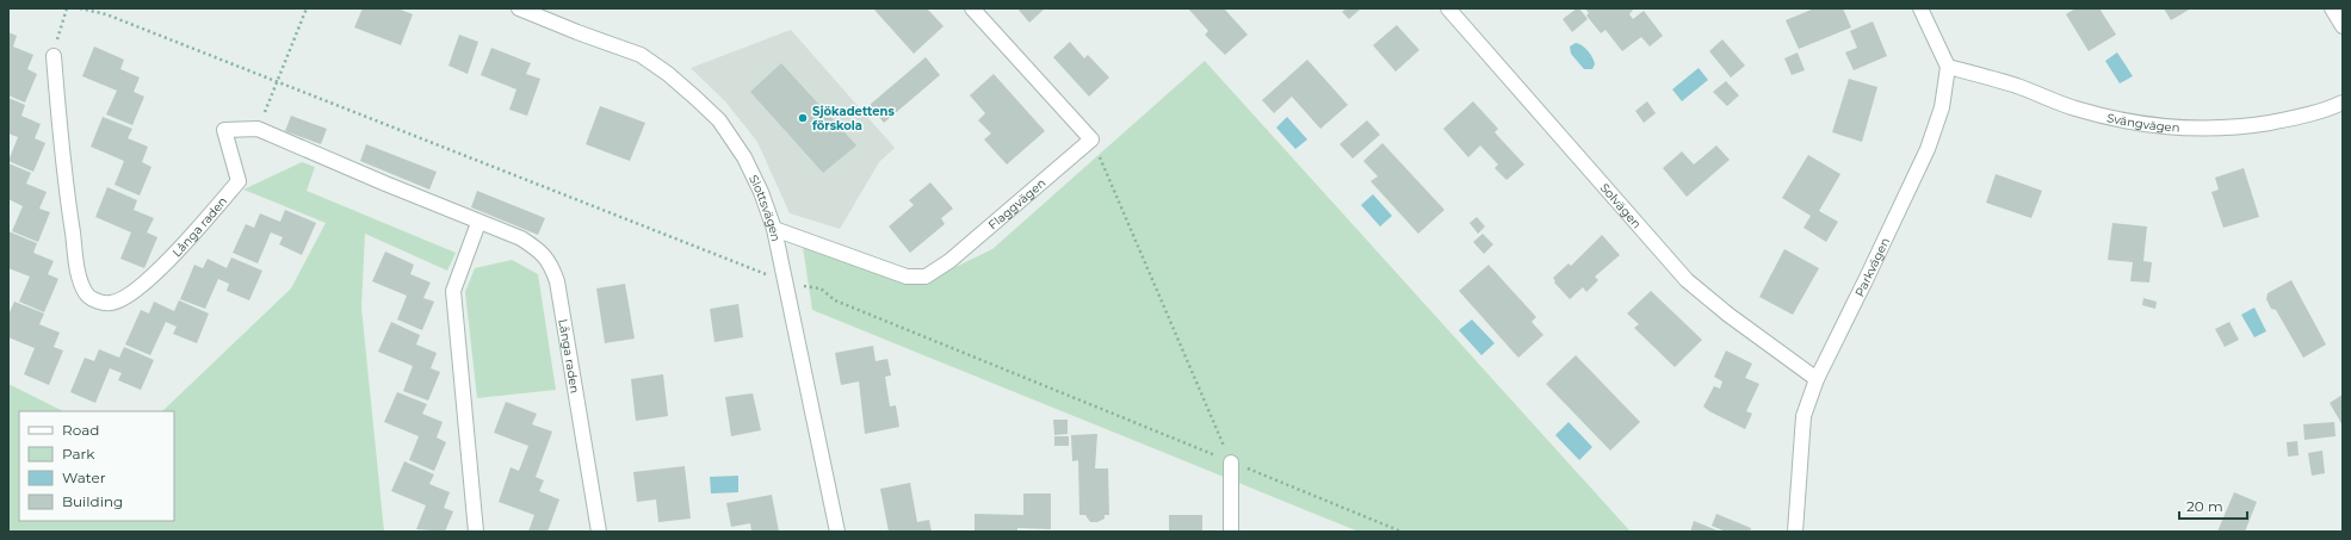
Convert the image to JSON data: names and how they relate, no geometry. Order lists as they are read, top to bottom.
{
  "streets": {
    "street": [
      "Svängvägen",
      "Flaggvägen",
      "Solvägen",
      "Slottsvägen",
      "Långa raden",
      "Parkvägen"
    ]
  },
  "crossings": [
    ["Svängvägen", "Parkvägen"],
    ["Flaggvägen", "Slottsvägen"],
    ["Solvägen", "Parkvägen"]
  ],
  "places": ["Sjökadettens förskola"],
  "legend": [
    "Road",
    "Park",
    "Water",
    "Building"
  ],
  "scale_bar": "20 m"
}
